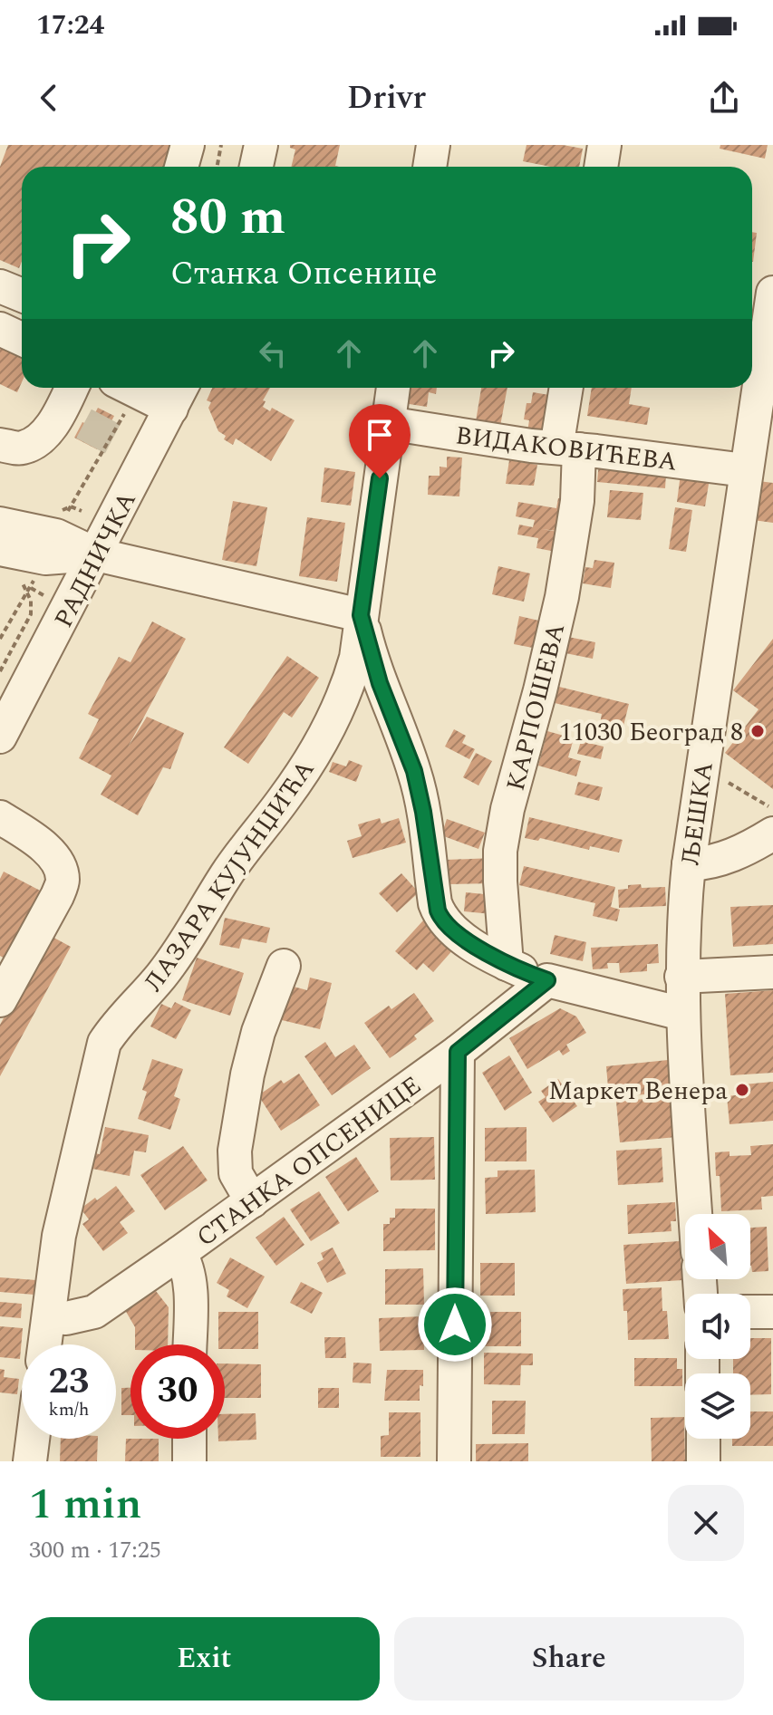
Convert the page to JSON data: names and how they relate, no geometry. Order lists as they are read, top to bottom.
{
  "streets": {
    "street": [
      "ВИДАКОВИЋЕВА",
      "РАДНИЧКА",
      "КАРПОШЕВА",
      "ЉЕШКА",
      "ЛАЗАРА КУЈУНЏИЋА",
      "СТАНКА ОПСЕНИЦЕ"
    ]
  },
  "crossings": [
    ["ВИДАКОВИЋЕВА", "КАРПОШЕВА"],
    ["ВИДАКОВИЋЕВА", "ЉЕШКА"],
    ["ВИДАКОВИЋЕВА", "ЛАЗАРА КУЈУНЏИЋА"],
    ["ЛАЗАРА КУЈУНЏИЋА", "СТАНКА ОПСЕНИЦЕ"]
  ],
  "places": ["11030 Београд 8", "Маркет Венера"],
  "north": "top left",
  "page": {
    "status": "17:24",
    "header": "Drivr",
    "turn": ["80 m", "Станка Опсенице"],
    "speed": "23 km/h",
    "limit": "30",
    "heading": ["1 min", "300 m · 17:25"],
    "buttons": ["Exit", "Share"]
  }
}
